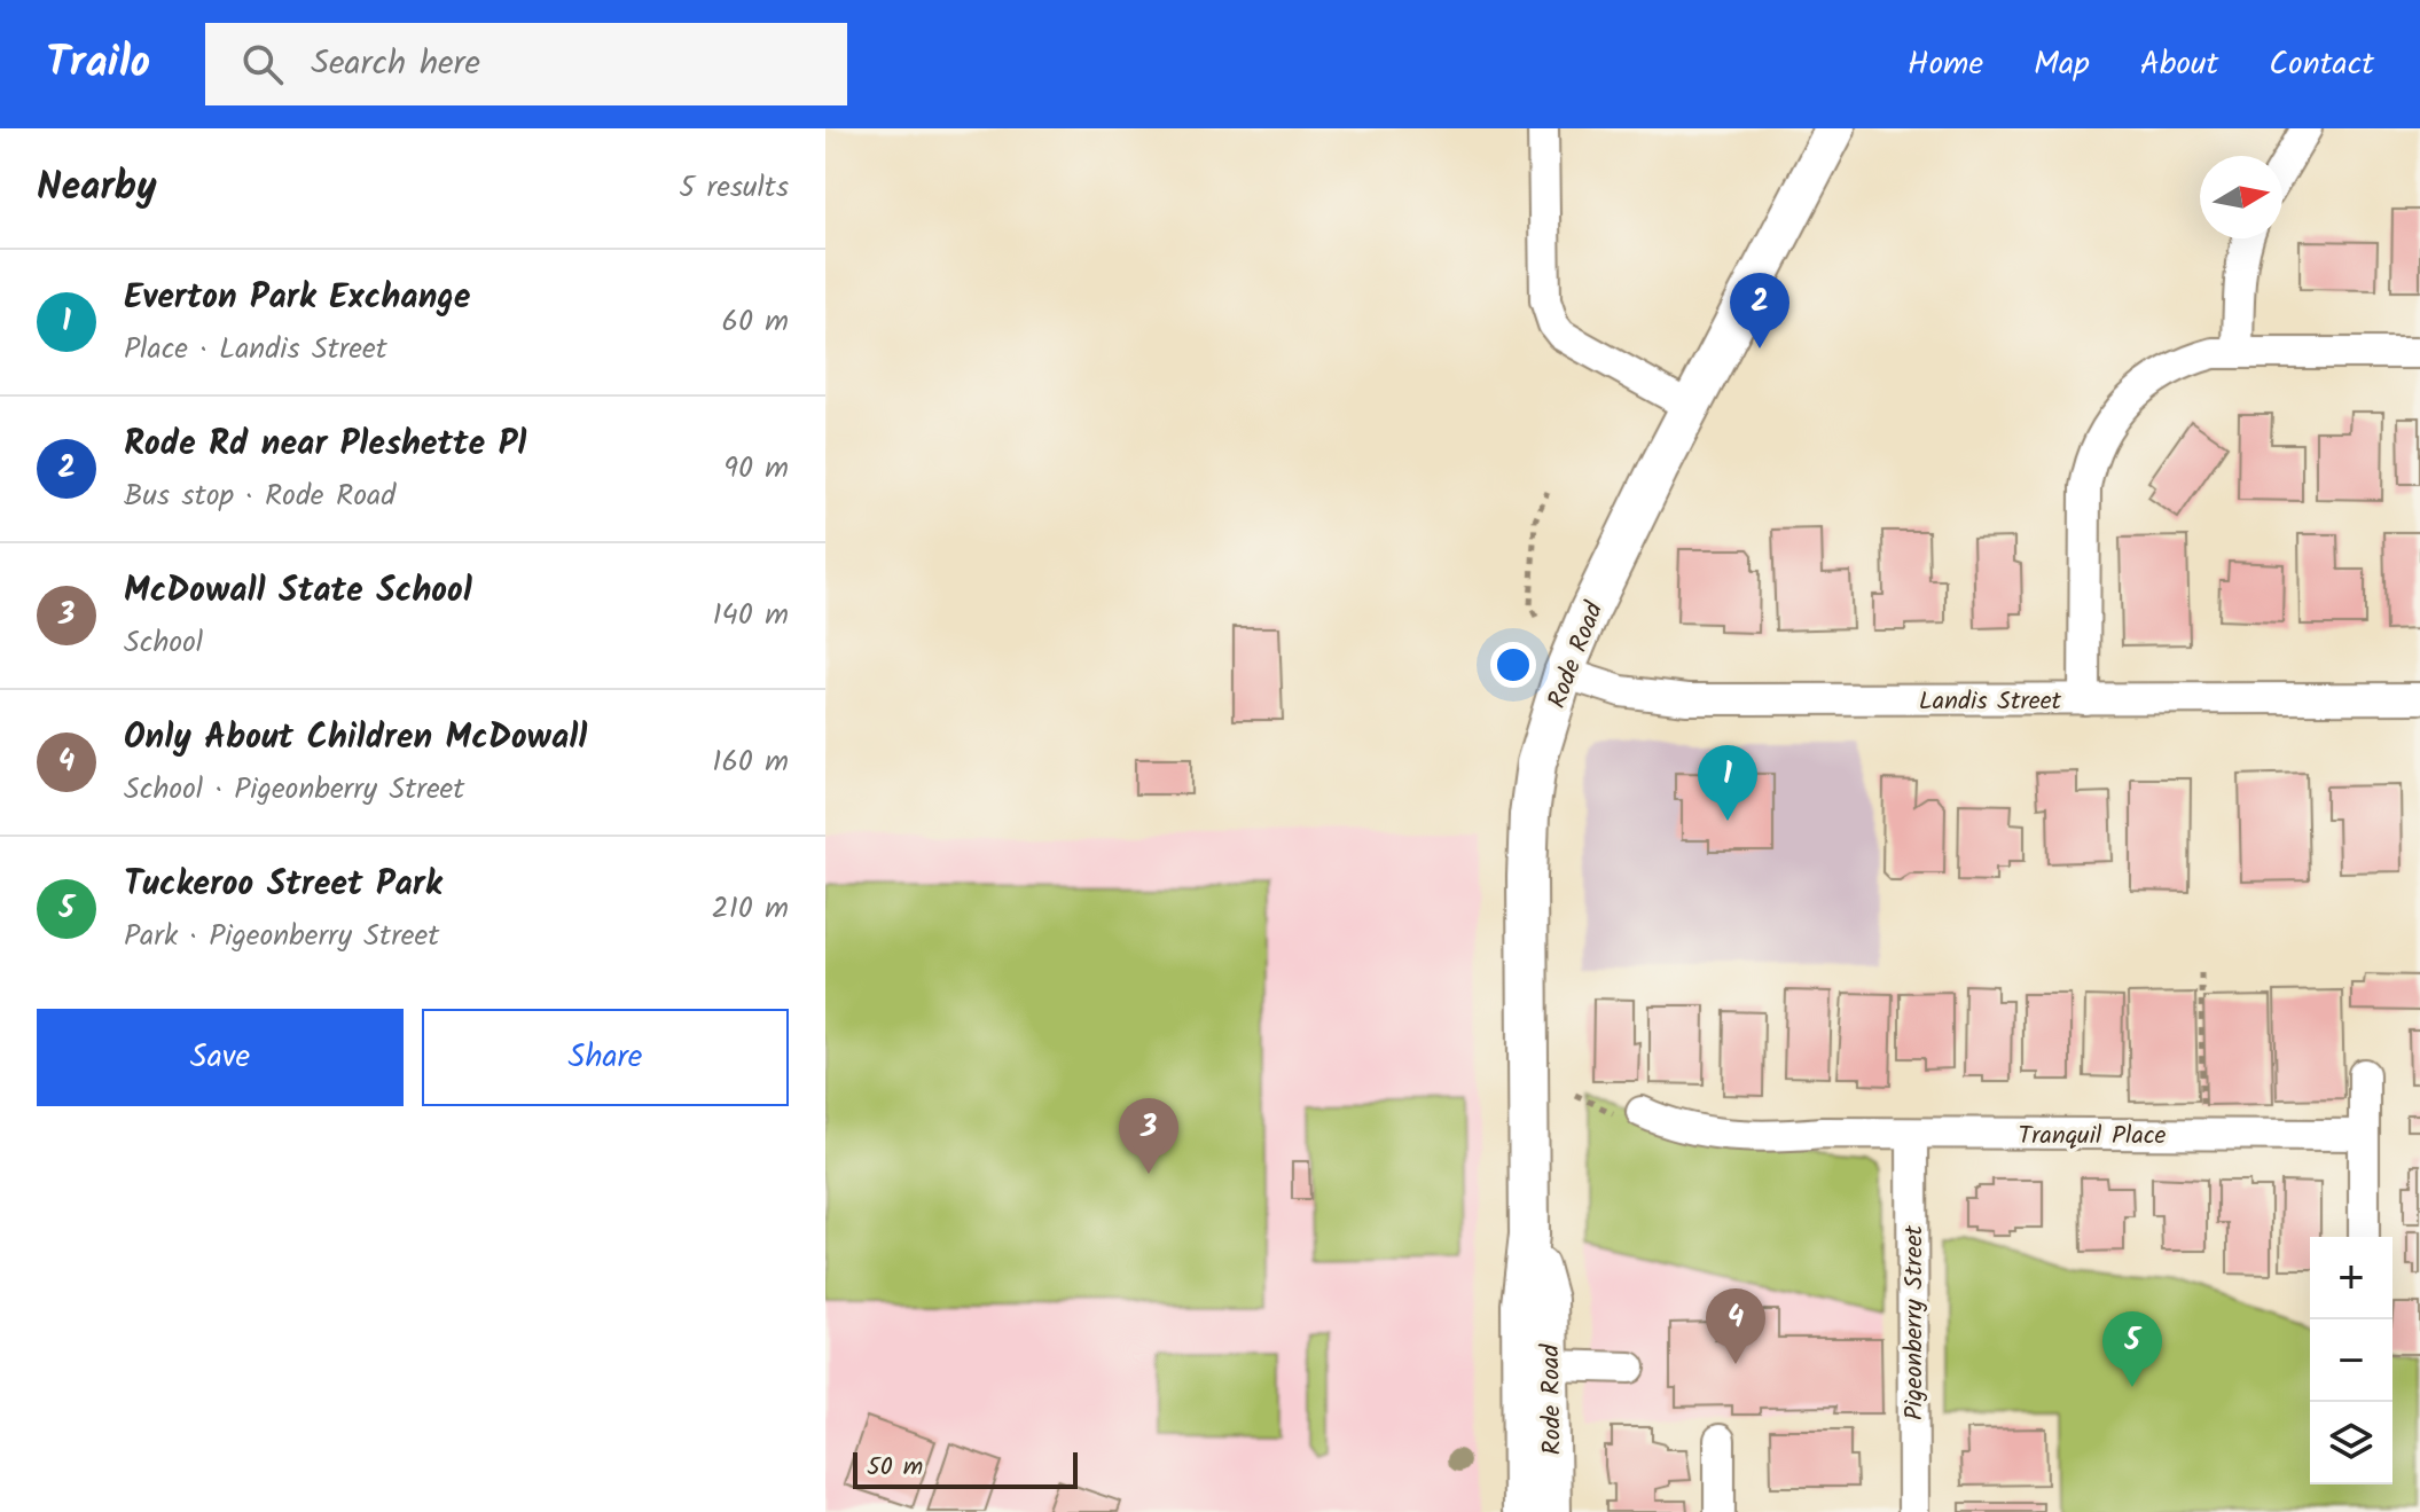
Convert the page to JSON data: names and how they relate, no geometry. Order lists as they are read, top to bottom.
{
  "streets": {
    "main road": ["Rode Road"],
    "street": ["Landis Street", "Tranquil Place", "Pigeonberry Street"]
  },
  "crossings": [
    ["Rode Road", "Landis Street"],
    ["Tranquil Place", "Pigeonberry Street"]
  ],
  "scale_bar": "50 m",
  "north": "right",
  "page": {
    "header": "Trailo",
    "search": "Search here",
    "nav": [
      "Home",
      "Map",
      "About",
      "Contact"
    ],
    "heading": ["Nearby", "5 results"],
    "list": [
      {
        "mark": "1",
        "name": "Everton Park Exchange",
        "note": "Place · Landis Street",
        "value": "60 m"
      },
      {
        "mark": "2",
        "name": "Rode Rd near Pleshette Pl",
        "note": "Bus stop · Rode Road",
        "value": "90 m"
      },
      {
        "mark": "3",
        "name": "McDowall State School",
        "note": "School",
        "value": "140 m"
      },
      {
        "mark": "4",
        "name": "Only About Children McDowall",
        "note": "School · Pigeonberry Street",
        "value": "160 m"
      },
      {
        "mark": "5",
        "name": "Tuckeroo Street Park",
        "note": "Park · Pigeonberry Street",
        "value": "210 m"
      }
    ],
    "pins": [
      "2",
      "1",
      "3",
      "4",
      "5"
    ],
    "buttons": ["Save", "Share"],
    "map_buttons": ["+", "−"],
    "scale": "50 m"
  }
}
